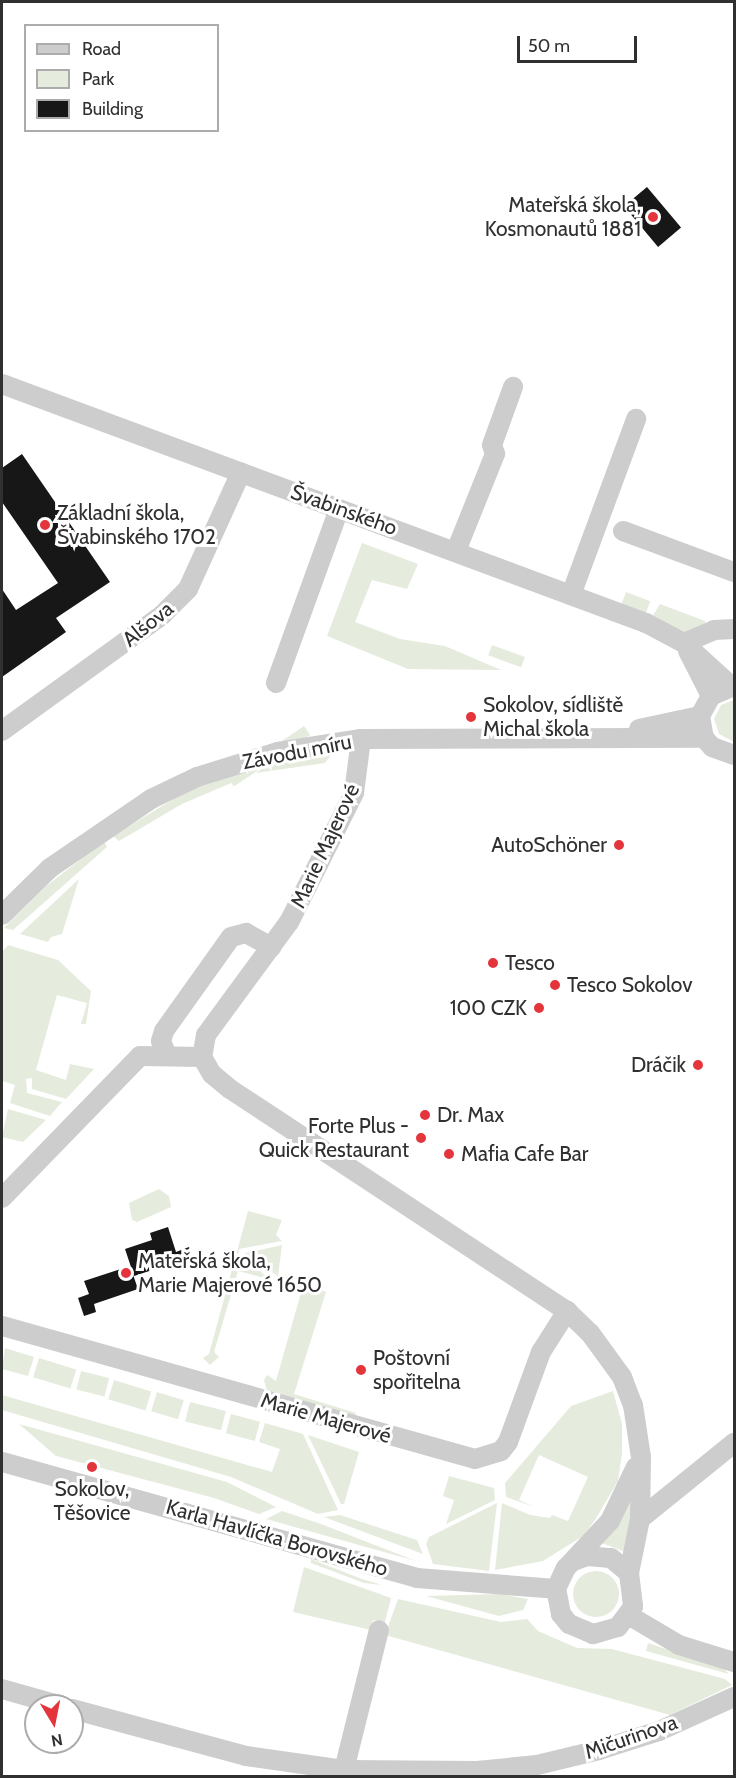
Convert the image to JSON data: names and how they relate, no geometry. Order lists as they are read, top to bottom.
{
  "streets": {
    "street": [
      "Švabinského",
      "Alšova",
      "Závodu míru",
      "Marie Majerové",
      "Karla Havlíčka Borovského",
      "Mičurinova"
    ]
  },
  "crossings": [
    ["Švabinského", "Alšova"],
    ["Závodu míru", "Marie Majerové"]
  ],
  "places": [
    "Mateřská škola, Kosmonautů 1881",
    "Základní škola, Švabinského 1702",
    "Sokolov, sídliště Michal škola",
    "AutoSchöner",
    "Tesco",
    "Tesco Sokolov",
    "100 CZK",
    "Dráčik",
    "Dr. Max",
    "Forte Plus - Quick Restaurant",
    "Mafia Cafe Bar",
    "Mateřská škola, Marie Majerové 1650",
    "Poštovní spořitelna",
    "Sokolov, Těšovice"
  ],
  "legend": ["Road", "Park", "Building"],
  "scale_bar": "50 m",
  "north": "bottom"
}
